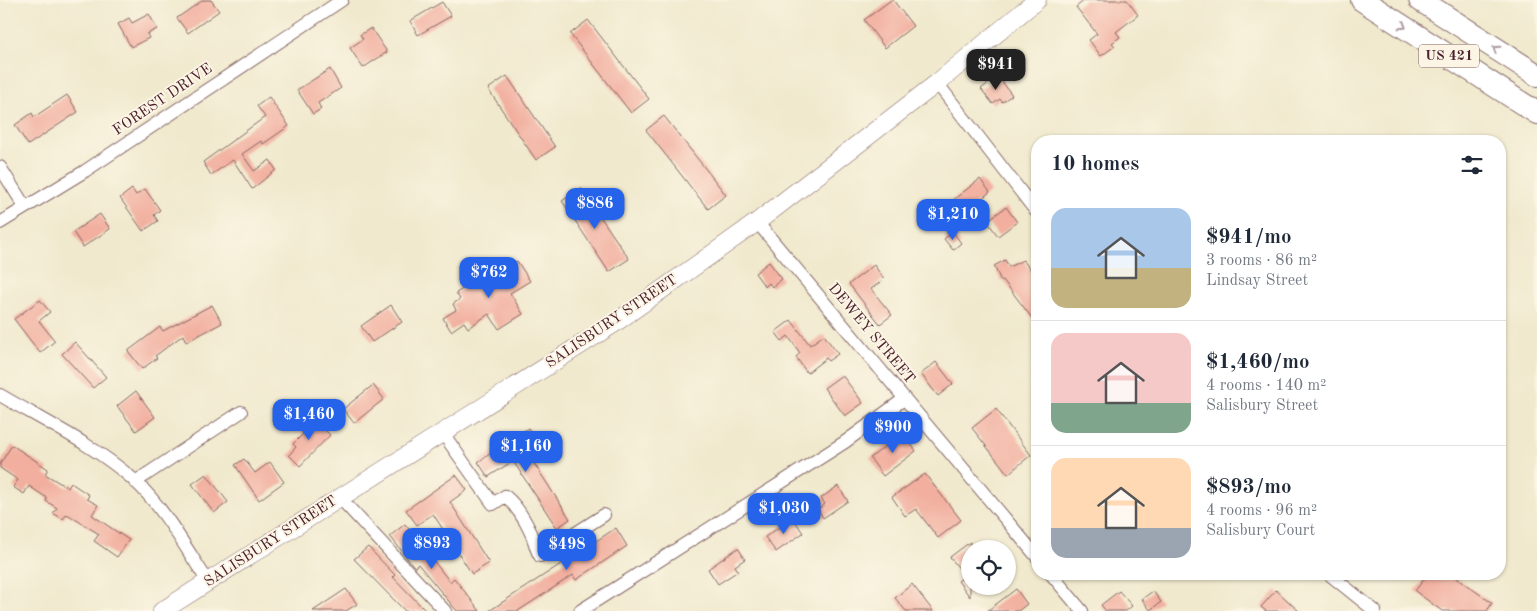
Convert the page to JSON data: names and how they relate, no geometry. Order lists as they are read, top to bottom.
{
  "streets": {
    "highway": ["US 421"],
    "main road": ["SALISBURY STREET"],
    "street": ["FOREST DRIVE", "DEWEY STREET"]
  },
  "crossings": [
    ["SALISBURY STREET", "DEWEY STREET"]
  ],
  "page": {
    "price": [
      "$941",
      "$886",
      "$1,210",
      "$762",
      "$1,460",
      "$900",
      "$1,160",
      "$1,030",
      "$893",
      "$498"
    ],
    "heading": "10 homes",
    "list": [
      {
        "name": "$941/mo",
        "note": "3 rooms · 86 m² · Lindsay Street"
      },
      {
        "name": "$1,460/mo",
        "note": "4 rooms · 140 m² · Salisbury Street"
      },
      {
        "name": "$893/mo",
        "note": "4 rooms · 96 m² · Salisbury Court"
      }
    ]
  }
}
